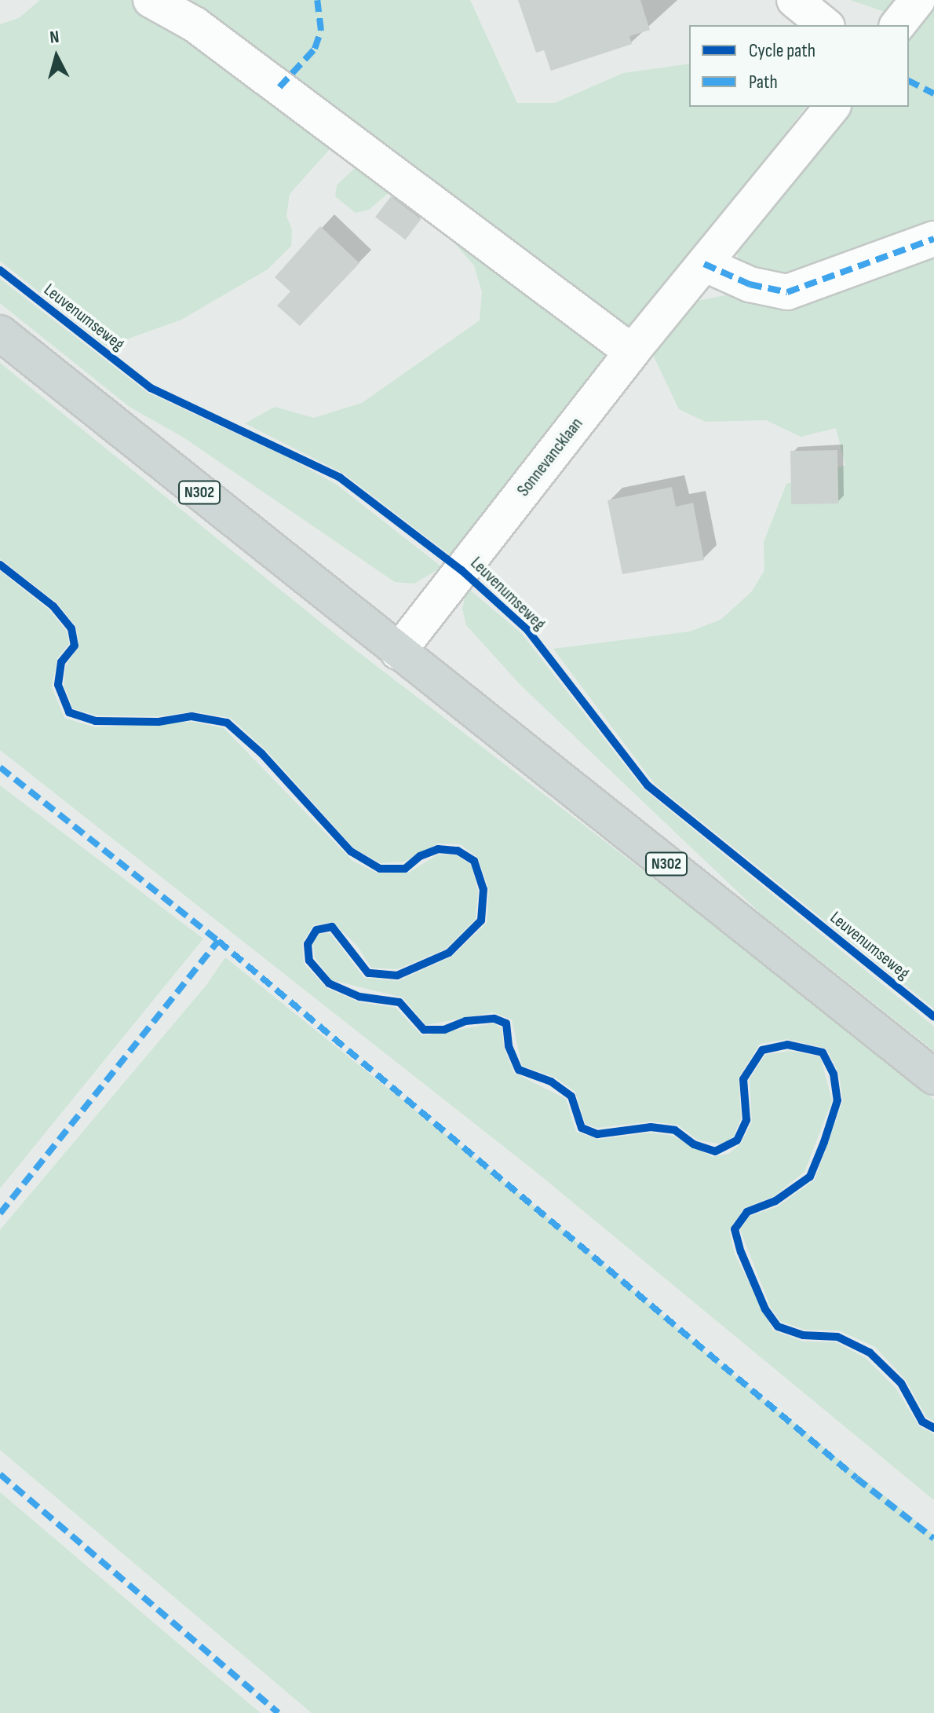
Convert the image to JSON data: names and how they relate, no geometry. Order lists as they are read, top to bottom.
{
  "streets": {
    "main road": ["N302"],
    "street": ["Sonnevancklaan"],
    "cycle path": ["Leuvenumseweg"]
  },
  "crossings": [
    ["Sonnevancklaan", "N302"]
  ],
  "legend": ["Cycle path", "Path"],
  "north": "top"
}
